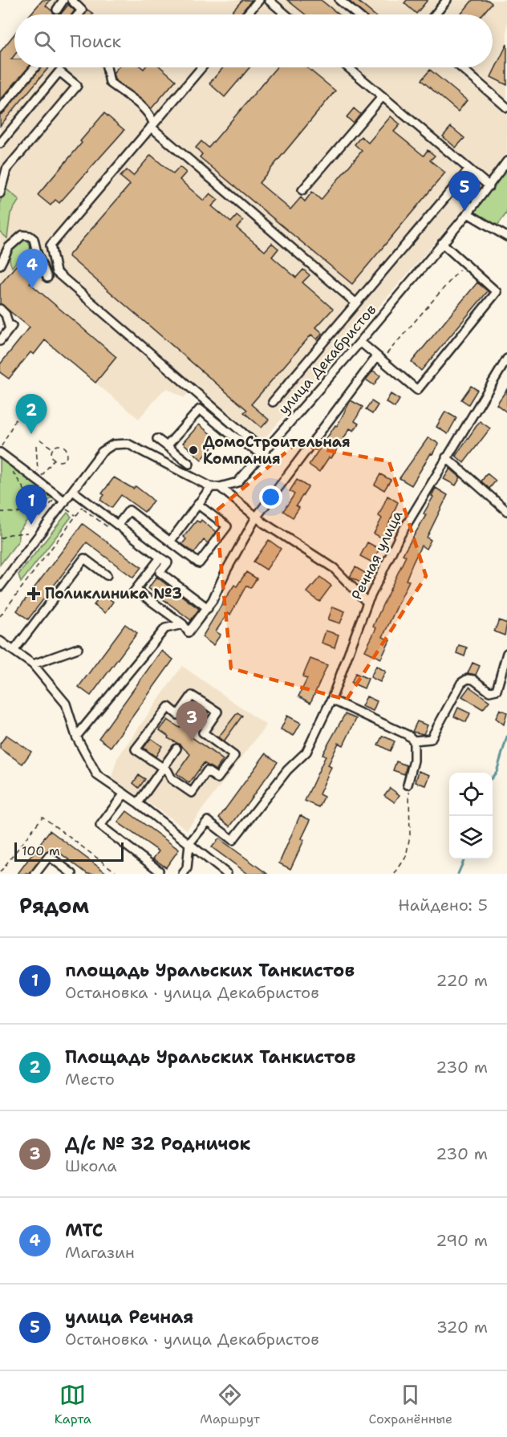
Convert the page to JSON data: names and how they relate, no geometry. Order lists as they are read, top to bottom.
{
  "streets": {
    "street": ["улица Декабристов", "Речная улица"]
  },
  "places": {
    "other": ["ДомоСтроительная Компания"],
    "health": ["Поликлиника №3"]
  },
  "scale_bar": "100 m",
  "page": {
    "search": "Поиск",
    "pins": [
      "5",
      "4",
      "2",
      "1",
      "3"
    ],
    "scale": "100 m",
    "heading": ["Рядом", "Найдено: 5"],
    "list": [
      {
        "mark": "1",
        "name": "площадь Уральских Танкистов",
        "note": "Остановка · улица Декабристов",
        "value": "220 m"
      },
      {
        "mark": "2",
        "name": "Площадь Уральских Танкистов",
        "note": "Место",
        "value": "230 m"
      },
      {
        "mark": "3",
        "name": "Д/с № 32 Родничок",
        "note": "Школа",
        "value": "230 m"
      },
      {
        "mark": "4",
        "name": "МТС",
        "note": "Магазин",
        "value": "290 m"
      },
      {
        "mark": "5",
        "name": "улица Речная",
        "note": "Остановка · улица Декабристов",
        "value": "320 m"
      }
    ],
    "nav": ["Карта", "Маршрут", "Сохранённые"]
  }
}
